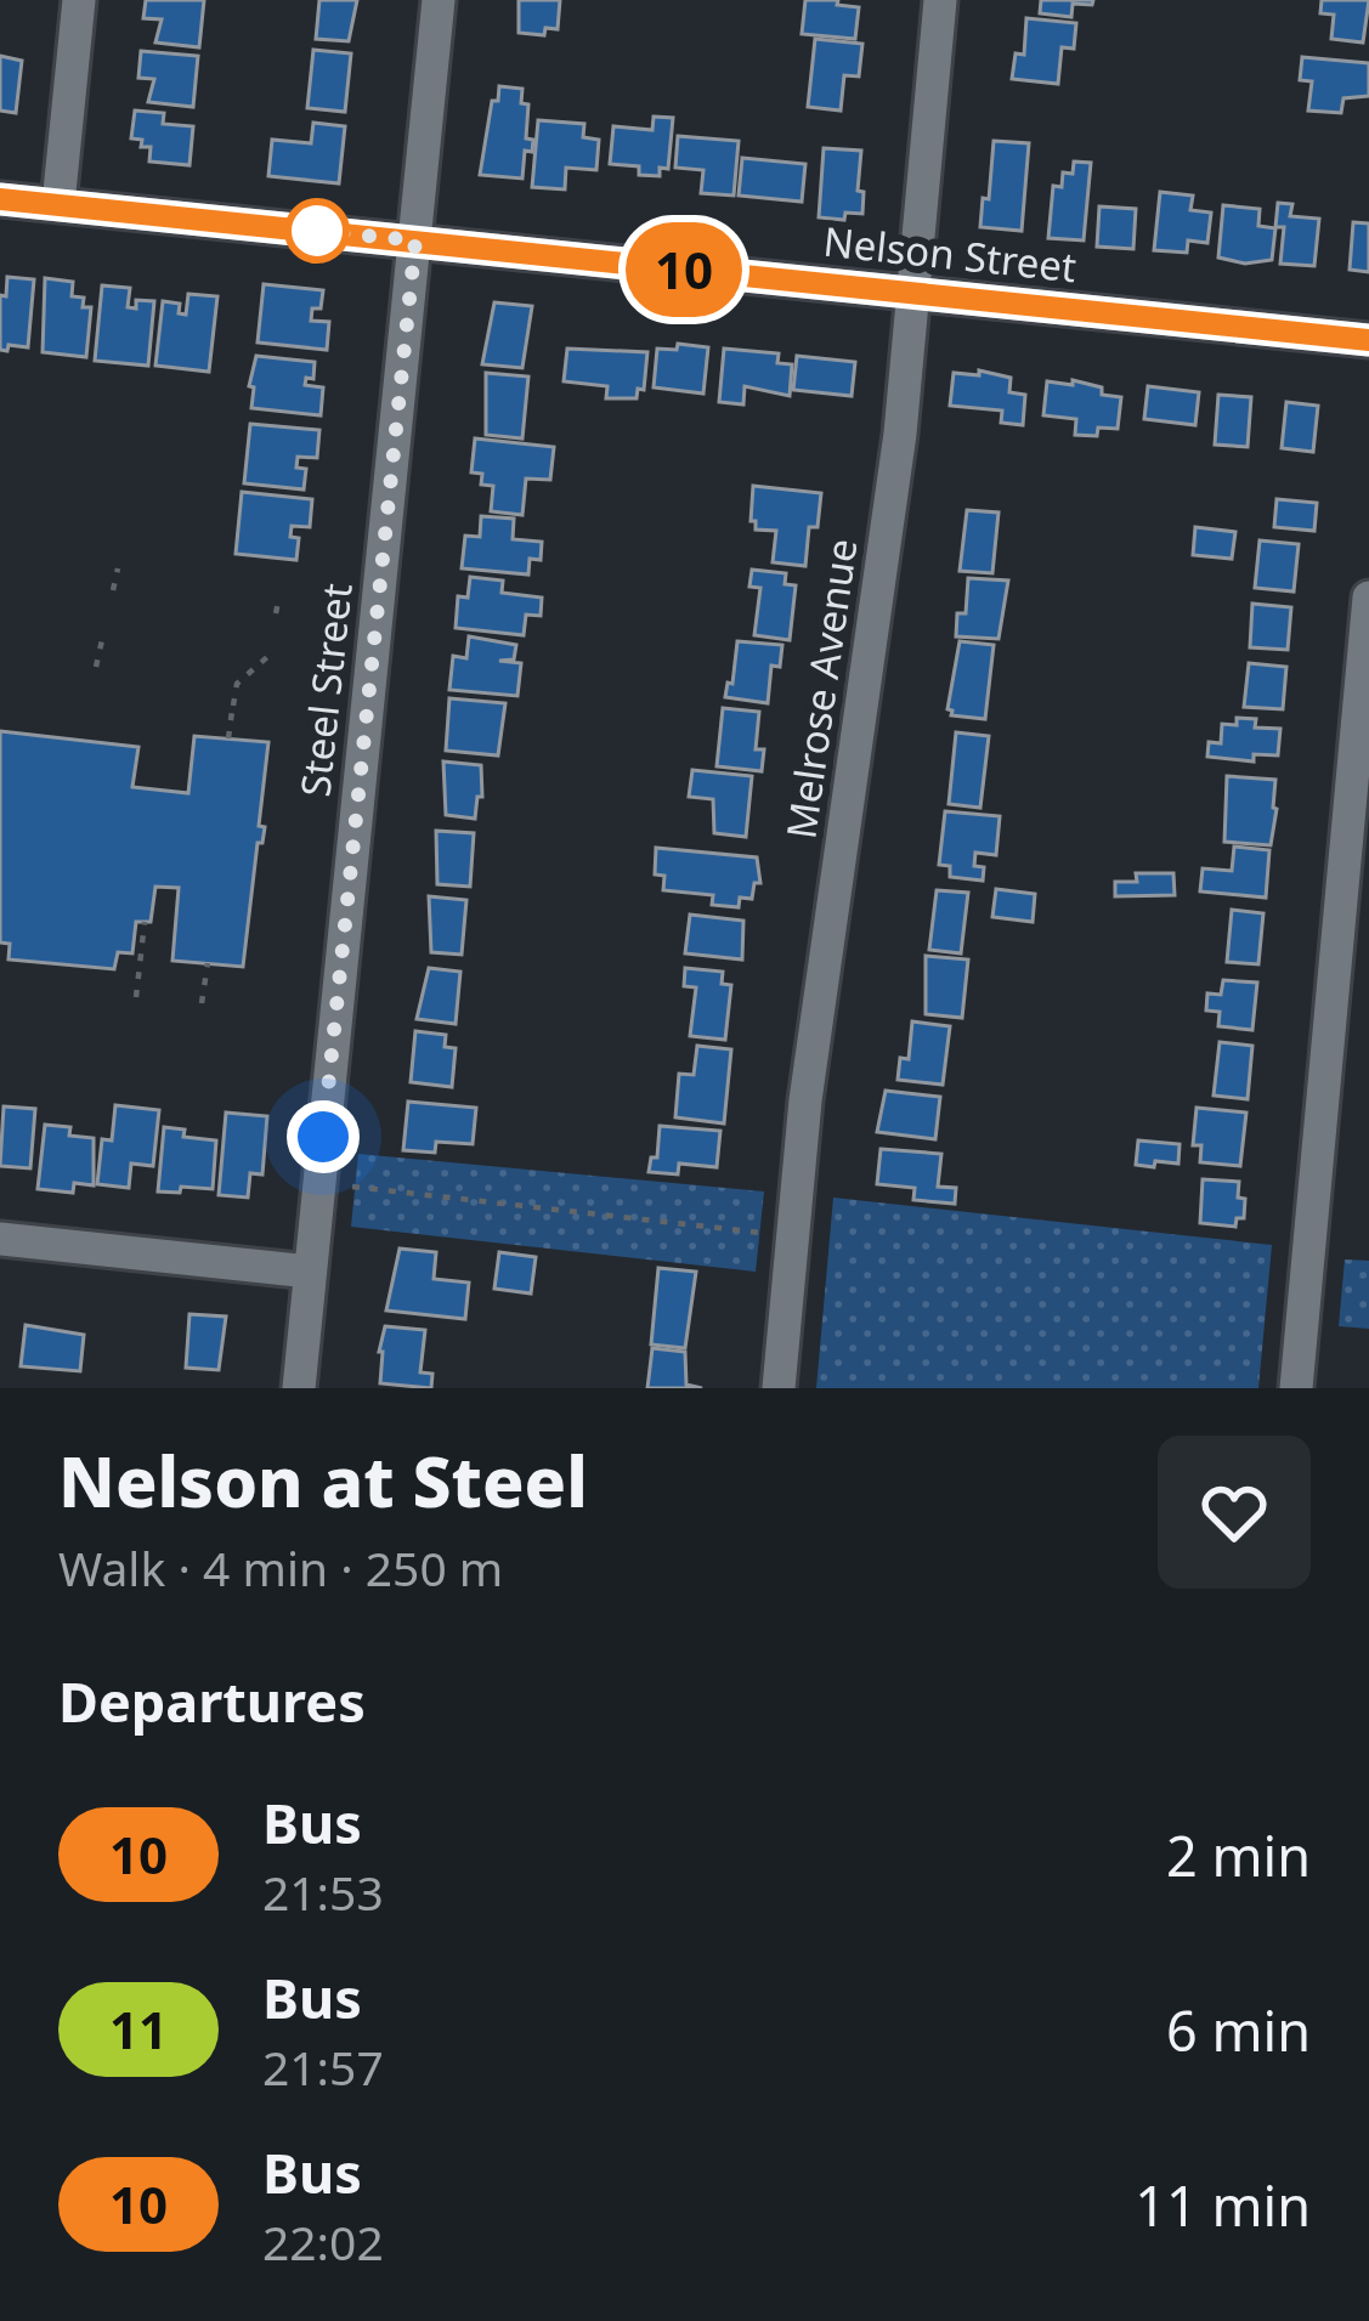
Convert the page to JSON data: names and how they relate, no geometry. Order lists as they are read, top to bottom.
{
  "streets": {
    "street": ["Nelson Street", "Melrose Avenue", "Steel Street"]
  },
  "crossings": [
    ["Nelson Street", "Melrose Avenue"],
    ["Nelson Street", "Steel Street"]
  ],
  "lines": ["bus line 10"],
  "page": {
    "on_map": "10",
    "heading": [
      ["Nelson at Steel", "Walk · 4 min · 250 m"],
      "Departures"
    ],
    "list": [
      {
        "mark": "10",
        "name": "Bus",
        "note": "21:53",
        "value": "2 min"
      },
      {
        "mark": "11",
        "name": "Bus",
        "note": "21:57",
        "value": "6 min"
      },
      {
        "mark": "10",
        "name": "Bus",
        "note": "22:02",
        "value": "11 min"
      }
    ]
  }
}
